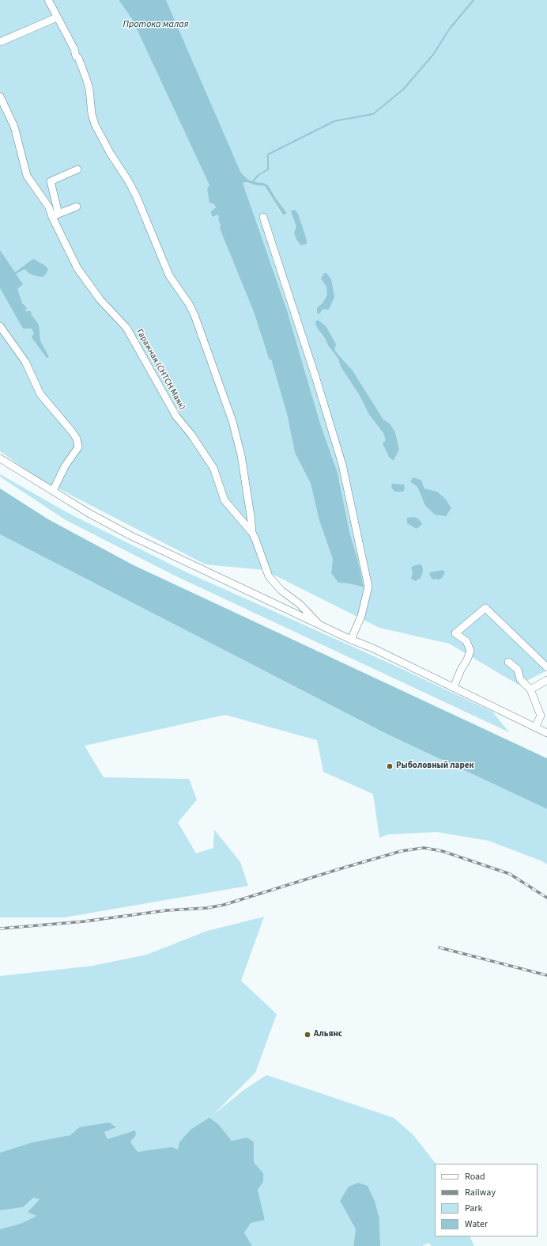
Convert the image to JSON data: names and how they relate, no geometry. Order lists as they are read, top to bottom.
{
  "streets": {
    "street": ["Гаражная (СНТСН Маяк)"]
  },
  "water": ["Протока малая"],
  "places": ["Рыболовный ларек", "Альянс"],
  "legend": [
    "Road",
    "Railway",
    "Park",
    "Water"
  ]
}
